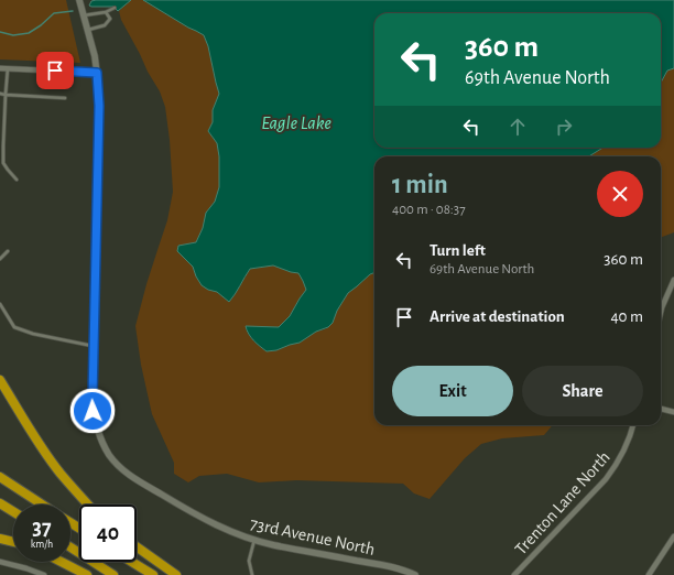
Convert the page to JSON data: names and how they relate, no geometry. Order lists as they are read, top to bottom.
{
  "streets": {
    "street": ["Trenton Lane North", "73rd Avenue North"]
  },
  "water": ["Eagle Lake"],
  "page": {
    "turn": ["360 m", "69th Avenue North"],
    "heading": ["1 min", "400 m · 08:37"],
    "list": [
      {
        "name": "Turn left",
        "note": "69th Avenue North",
        "value": "360 m"
      },
      {
        "name": "Arrive at destination",
        "value": "40 m"
      }
    ],
    "buttons": ["Exit", "Share"],
    "speed": "37 km/h",
    "limit": "40"
  }
}
